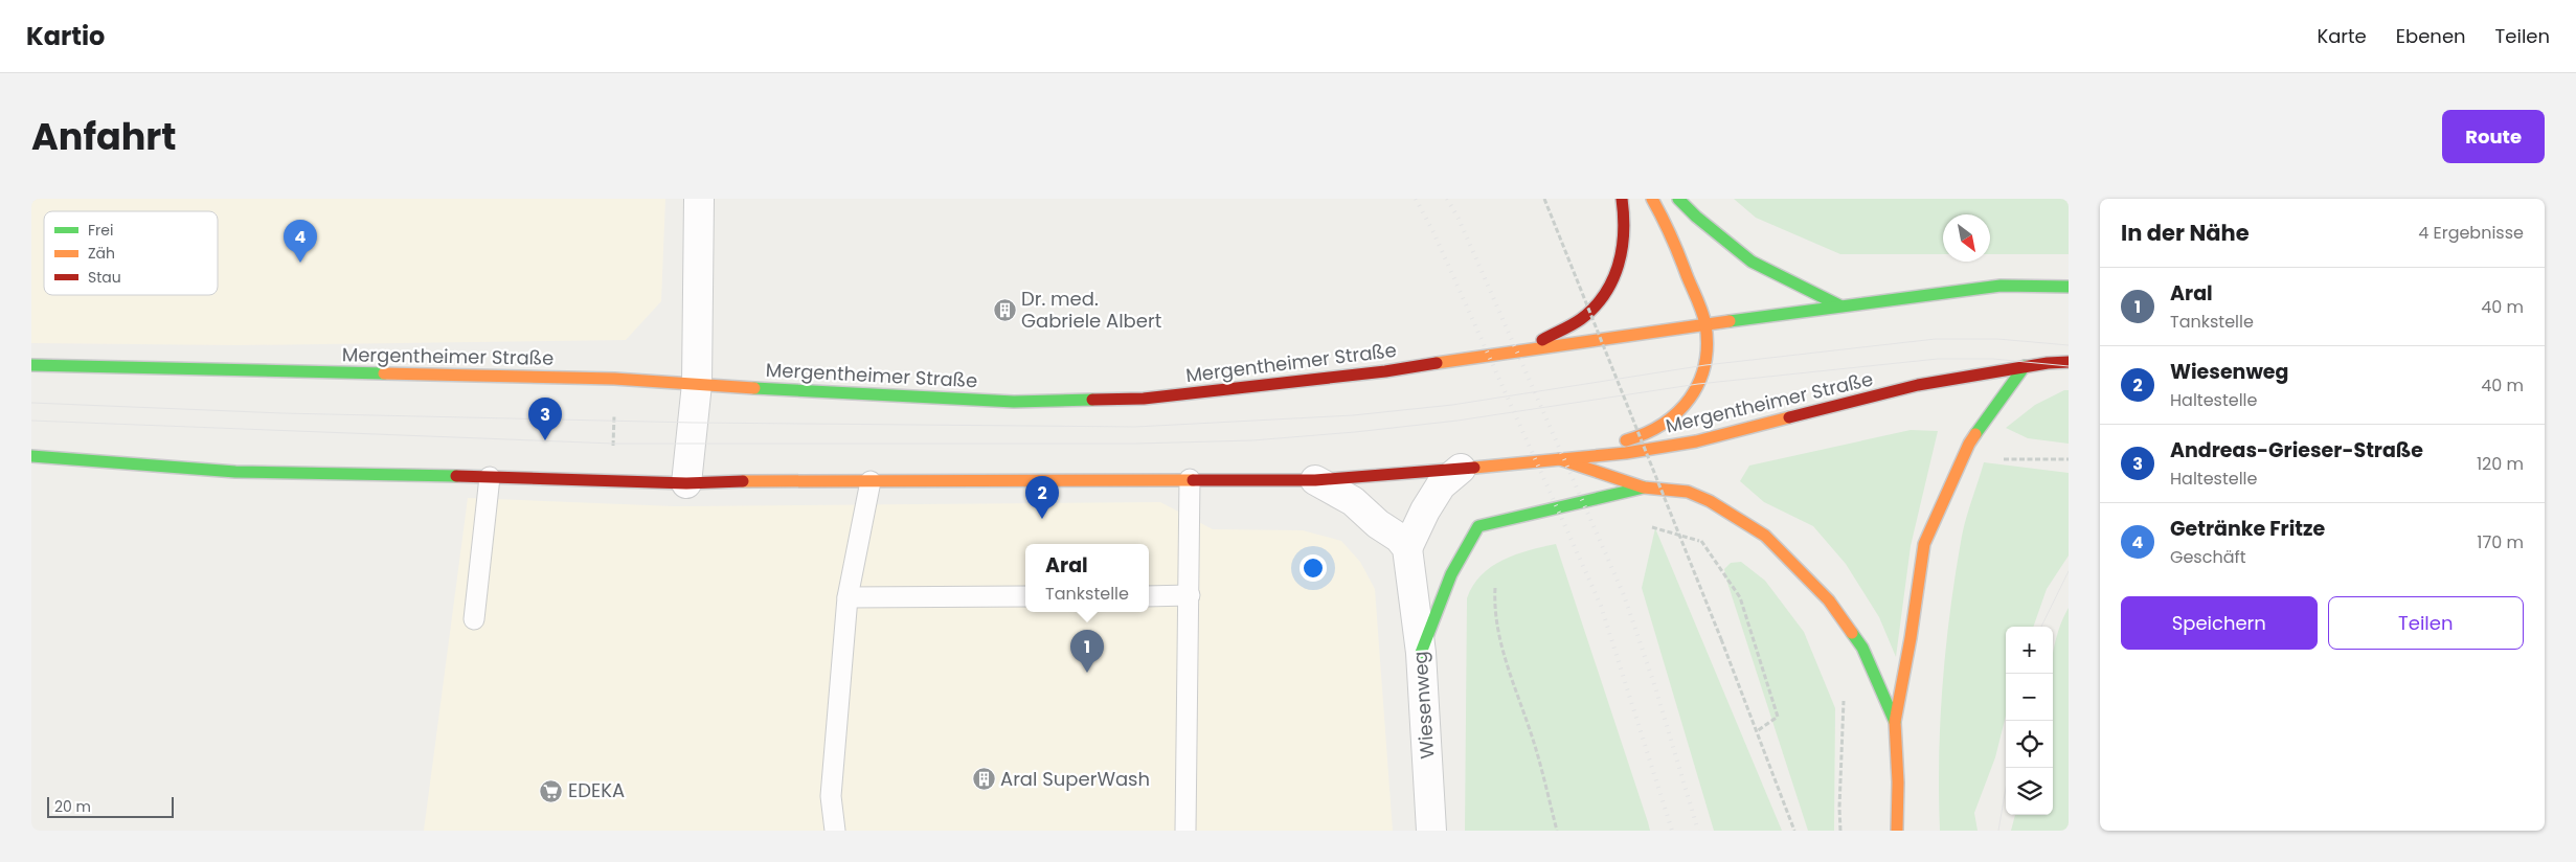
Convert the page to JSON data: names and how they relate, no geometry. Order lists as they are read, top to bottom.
{
  "streets": {
    "main road": ["Mergentheimer Straße"],
    "street": ["Wiesenweg"]
  },
  "places": {
    "building": ["Dr. med. Gabriele Albert", "Aral SuperWash"],
    "supermarket": ["EDEKA"]
  },
  "legend": ["Frei", "Zäh", "Stau"],
  "scale_bar": "20 m",
  "north": "bottom right",
  "page": {
    "header": "Kartio",
    "nav": ["Karte", "Ebenen", "Teilen"],
    "title": "Anfahrt",
    "buttons": [
      "Route",
      ["Speichern", "Teilen"]
    ],
    "heading": ["In der Nähe", "4 Ergebnisse"],
    "pins": [
      "4",
      "3",
      "2",
      "1"
    ],
    "list": [
      {
        "mark": "1",
        "name": "Aral",
        "note": "Tankstelle",
        "value": "40 m"
      },
      {
        "mark": "2",
        "name": "Wiesenweg",
        "note": "Haltestelle",
        "value": "40 m"
      },
      {
        "mark": "3",
        "name": "Andreas-Grieser-Straße",
        "note": "Haltestelle",
        "value": "120 m"
      },
      {
        "mark": "4",
        "name": "Getränke Fritze",
        "note": "Geschäft",
        "value": "170 m"
      }
    ],
    "popup": ["Aral", "Tankstelle"],
    "map_buttons": ["+", "−"],
    "scale": "20 m"
  }
}
